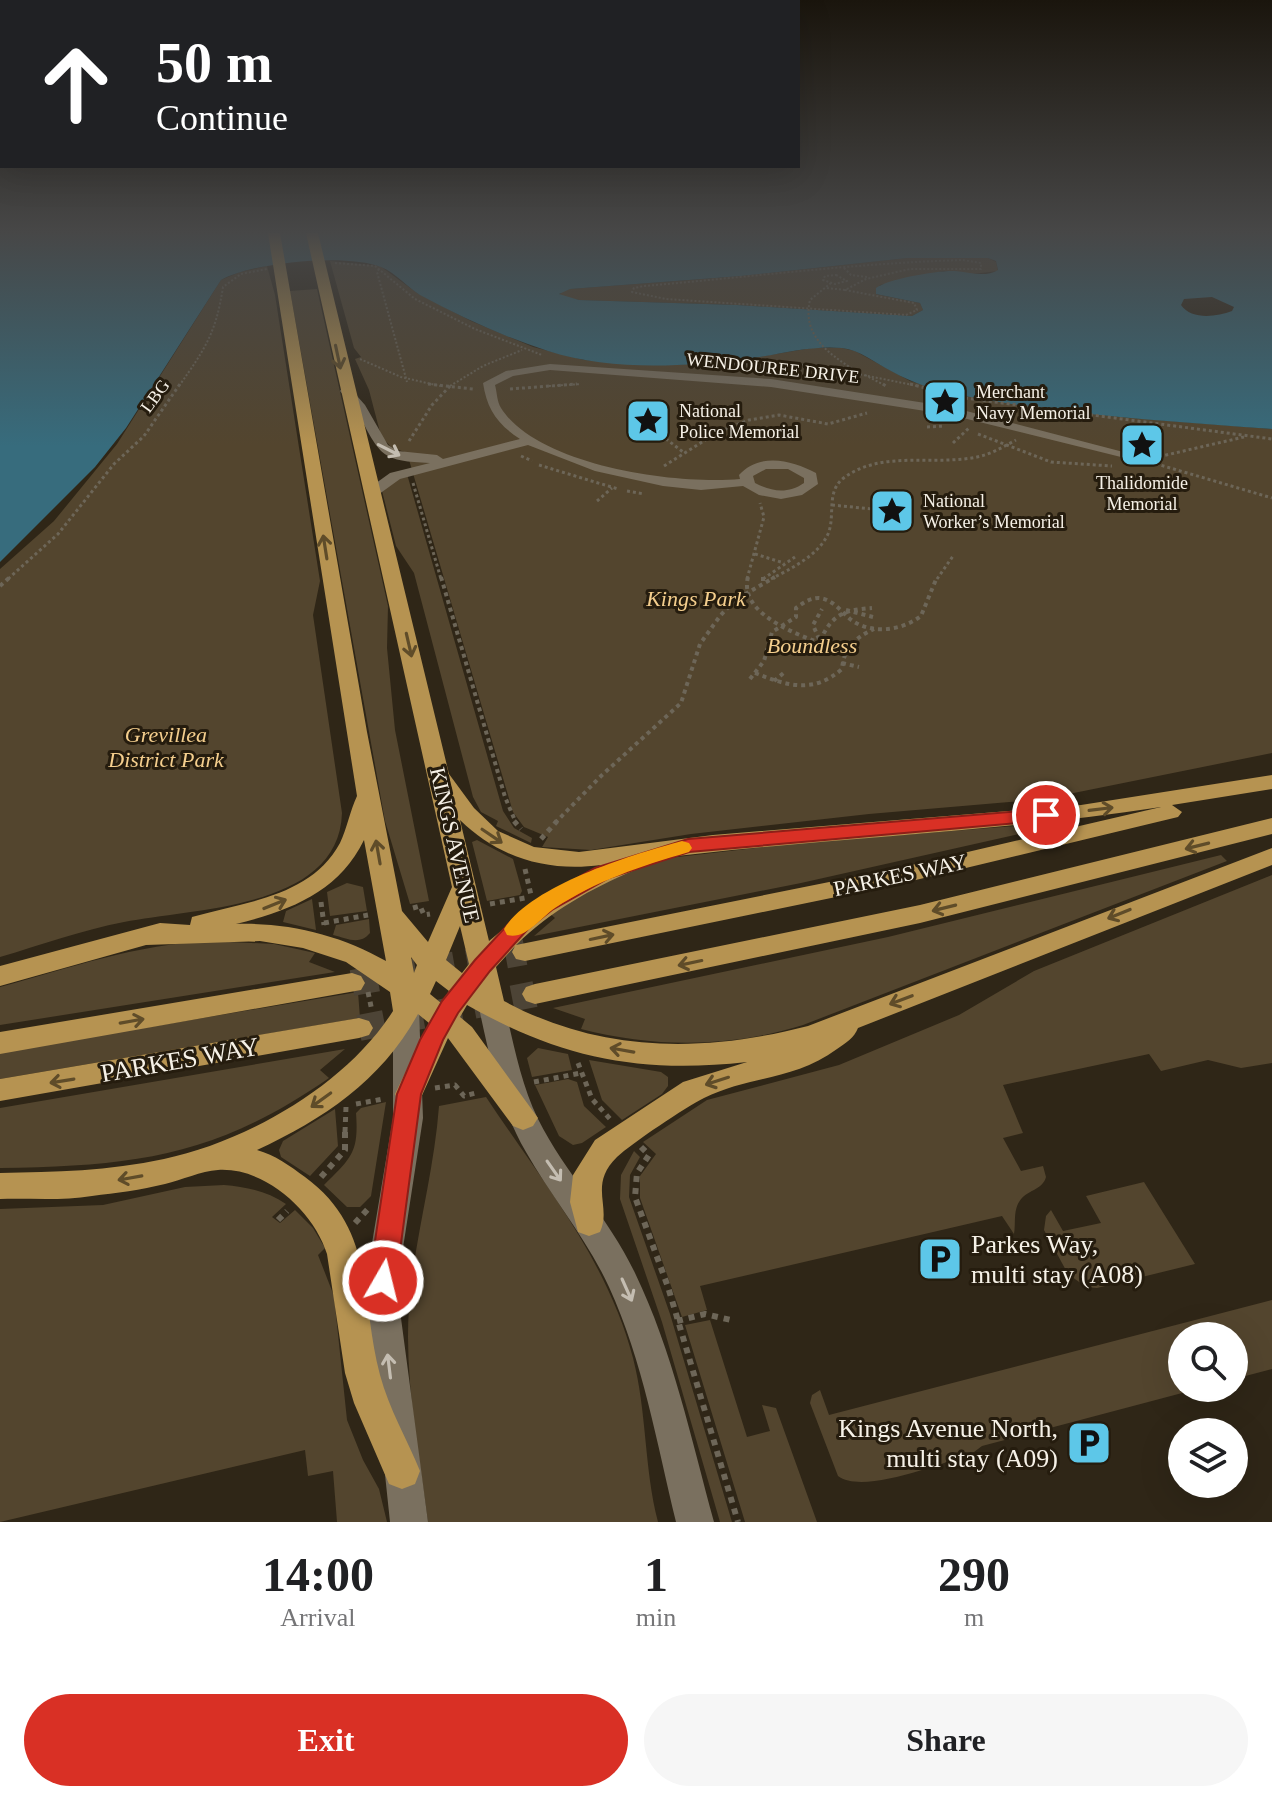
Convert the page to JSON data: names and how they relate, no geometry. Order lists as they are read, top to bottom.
{
  "streets": {
    "main road": ["KINGS AVENUE", "PARKES WAY"],
    "street": ["WENDOUREE DRIVE"],
    "path": ["LBG"]
  },
  "parks": ["Kings Park", "Boundless", "Grevillea District Park"],
  "places": {
    "place": [
      "Merchant Navy Memorial",
      "National Police Memorial",
      "Thalidomide Memorial",
      "National Worker’s Memorial"
    ],
    "parking": ["Parkes Way, multi stay (A08)", "Kings Avenue North, multi stay (A09)"]
  },
  "page": {
    "turn": ["50 m", "Continue"],
    "eta": [
      "14:00",
      "Arrival",
      "1",
      "min",
      "290",
      "m"
    ],
    "buttons": ["Exit", "Share"]
  }
}
